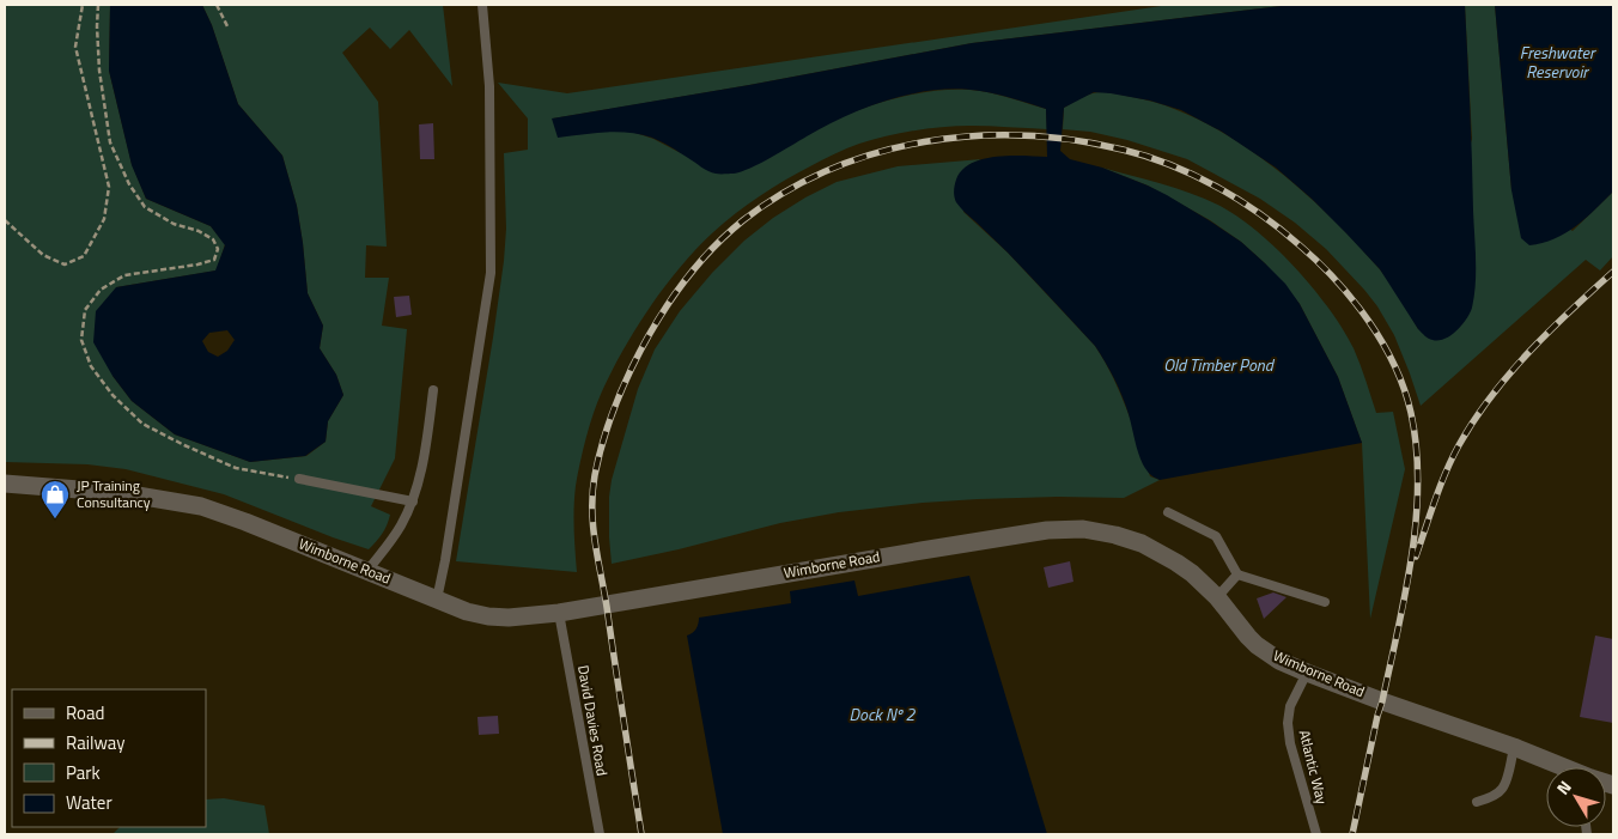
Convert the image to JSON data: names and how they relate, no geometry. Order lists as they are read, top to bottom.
{
  "streets": {
    "street": ["Wimborne Road"],
    "lane": ["David Davies Road", "Atlantic Way"]
  },
  "crossings": [
    ["Wimborne Road", "David Davies Road"],
    ["Wimborne Road", "Atlantic Way"]
  ],
  "water": ["Freshwater Reservoir", "Old Timber Pond", "Dock Nº 2"],
  "places": {
    "shop": ["JP Training Consultancy"]
  },
  "legend": [
    "Road",
    "Railway",
    "Park",
    "Water"
  ],
  "north": "top left"
}
